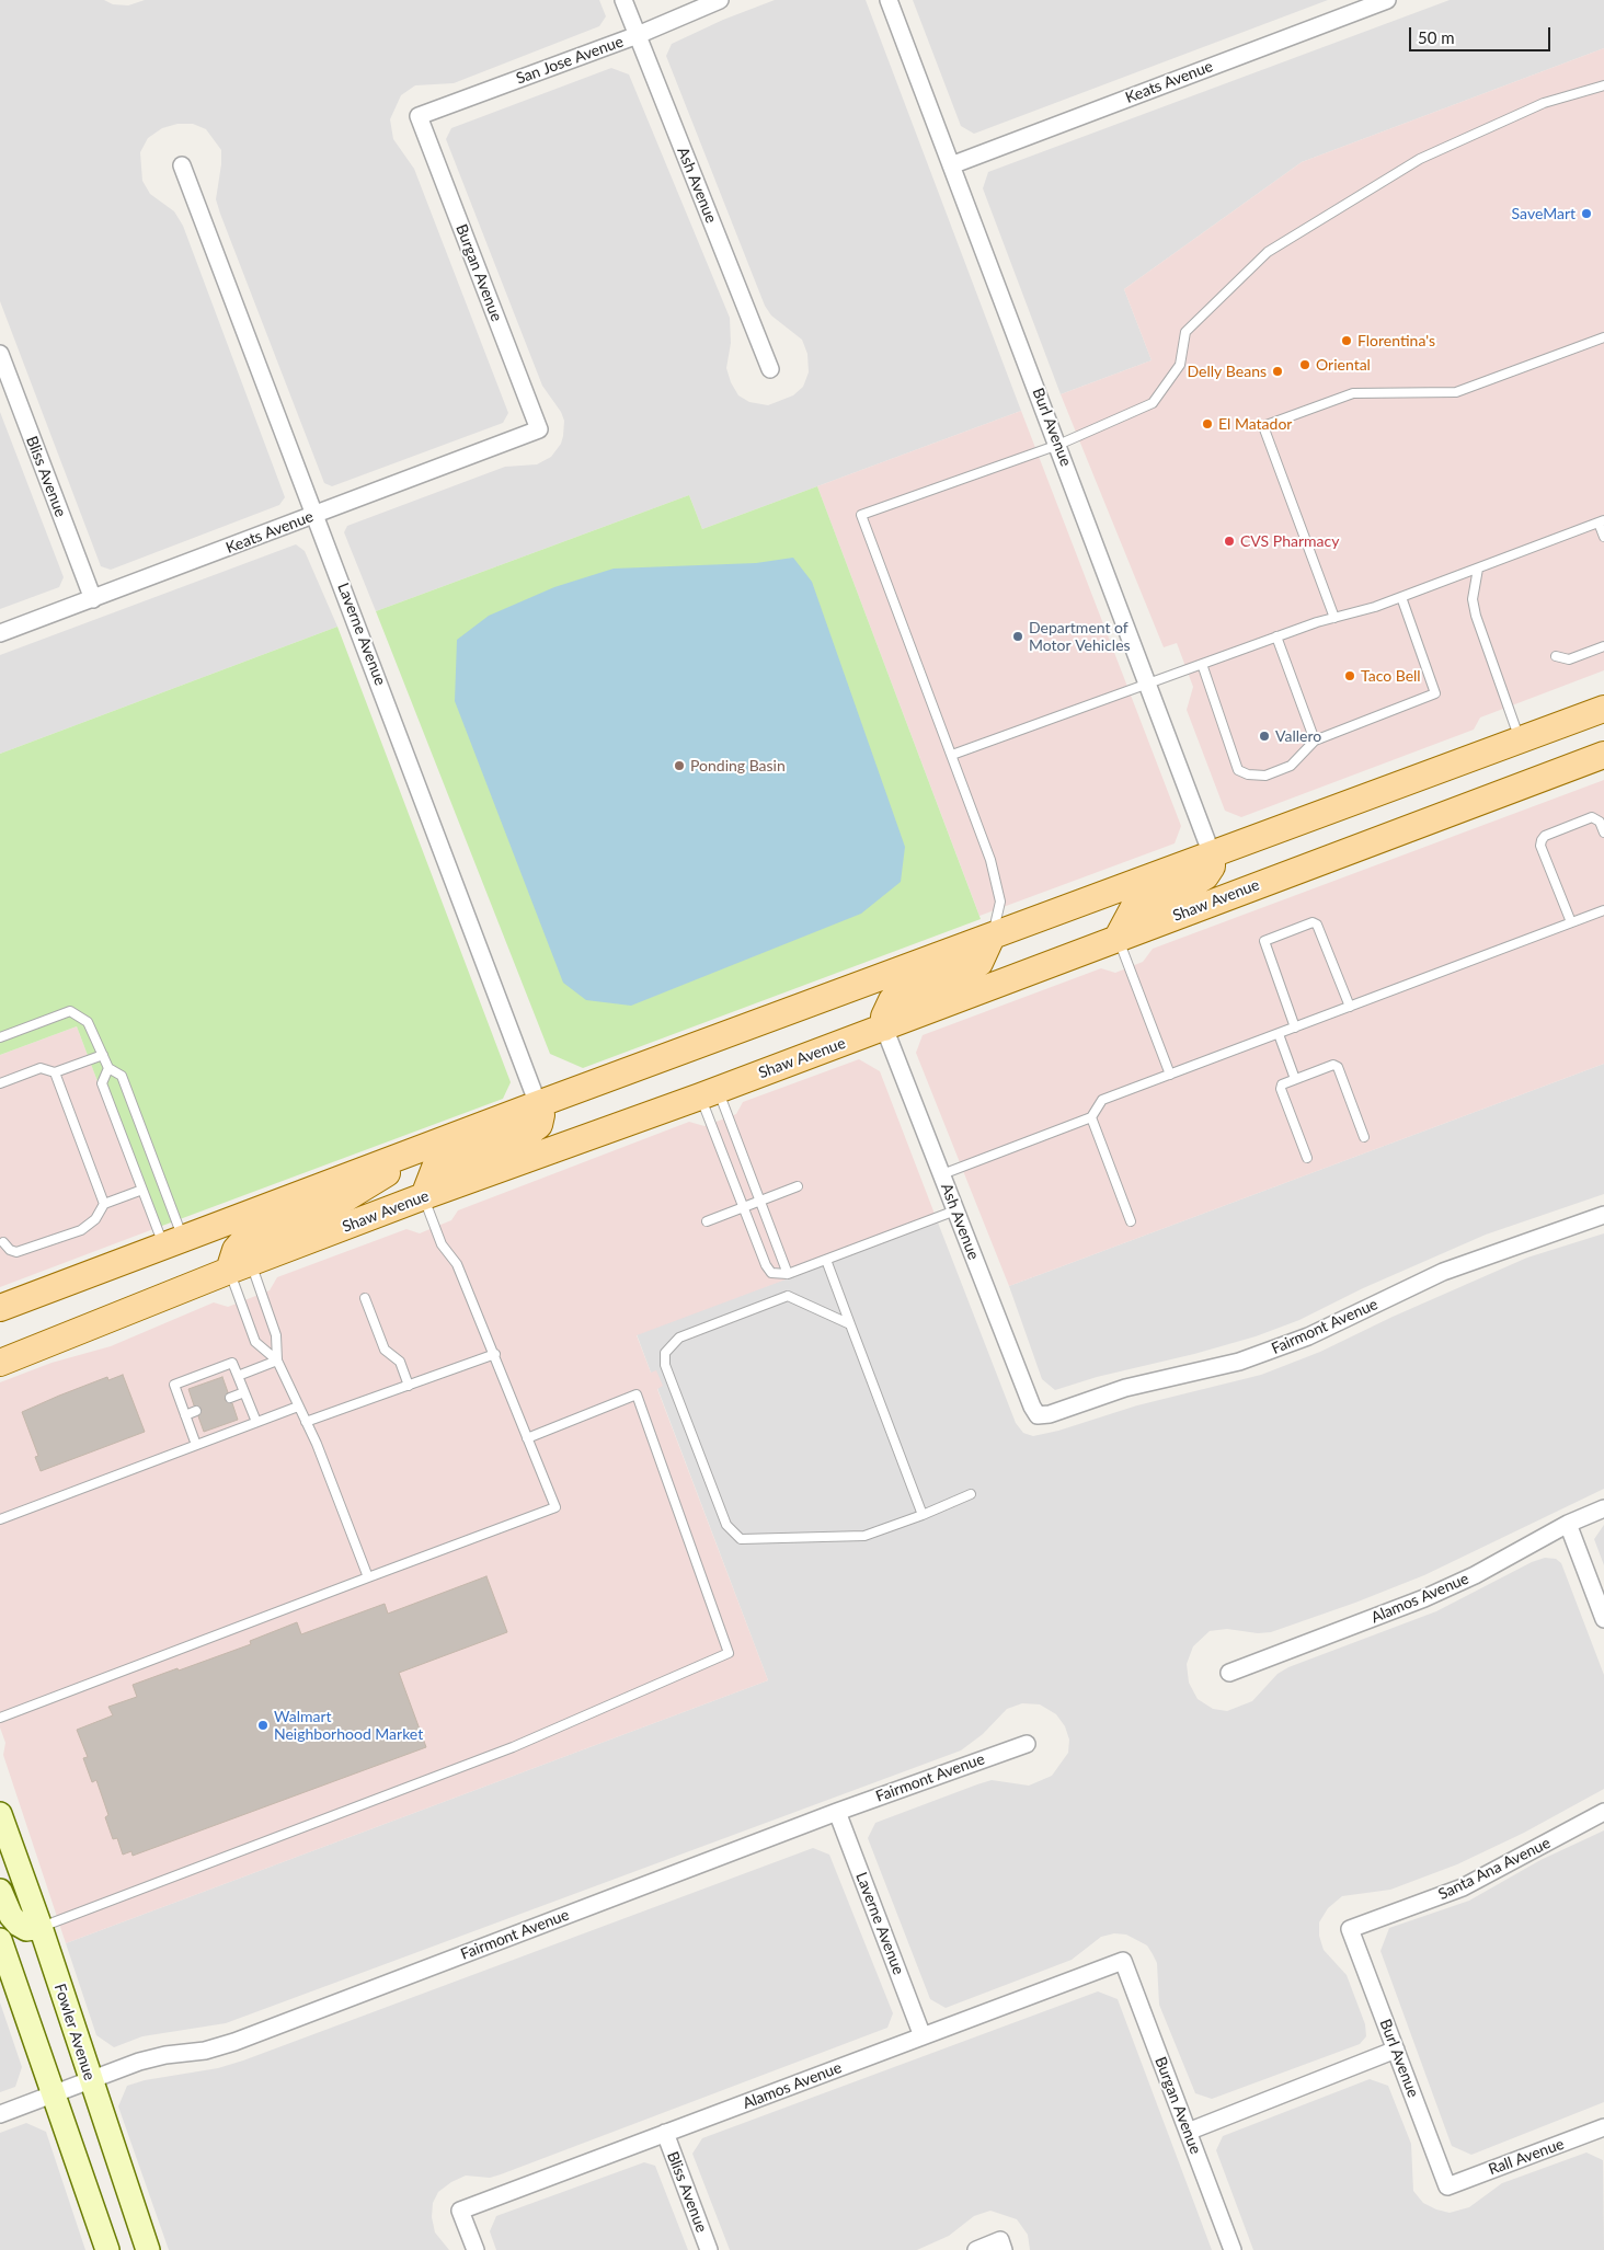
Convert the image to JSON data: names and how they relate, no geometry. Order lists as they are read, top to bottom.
{
  "streets": {
    "main road": ["Shaw Avenue", "Fowler Avenue"],
    "street": [
      "San Jose Avenue",
      "Keats Avenue",
      "Ash Avenue",
      "Burgan Avenue",
      "Burl Avenue",
      "Bliss Avenue",
      "Laverne Avenue",
      "Fairmont Avenue",
      "Alamos Avenue",
      "Santa Ana Avenue",
      "Rall Avenue"
    ]
  },
  "crossings": [
    ["San Jose Avenue", "Ash Avenue"],
    ["San Jose Avenue", "Burgan Avenue"],
    ["Keats Avenue", "Burgan Avenue"],
    ["Keats Avenue", "Burl Avenue"],
    ["Keats Avenue", "Bliss Avenue"],
    ["Keats Avenue", "Laverne Avenue"],
    ["Ash Avenue", "Shaw Avenue"],
    ["Ash Avenue", "Fairmont Avenue"],
    ["Burgan Avenue", "Alamos Avenue"],
    ["Burl Avenue", "Santa Ana Avenue"],
    ["Burl Avenue", "Rall Avenue"],
    ["Bliss Avenue", "Alamos Avenue"],
    ["Laverne Avenue", "Fairmont Avenue"],
    ["Laverne Avenue", "Alamos Avenue"],
    ["Fairmont Avenue", "Fowler Avenue"]
  ],
  "places": [
    "SaveMart",
    "Florentina's",
    "Oriental",
    "Delly Beans",
    "El Matador",
    "CVS Pharmacy",
    "Department of Motor Vehicles",
    "Taco Bell",
    "Vallero",
    "Ponding Basin",
    "Walmart Neighborhood Market"
  ],
  "scale_bar": "50 m"
}
